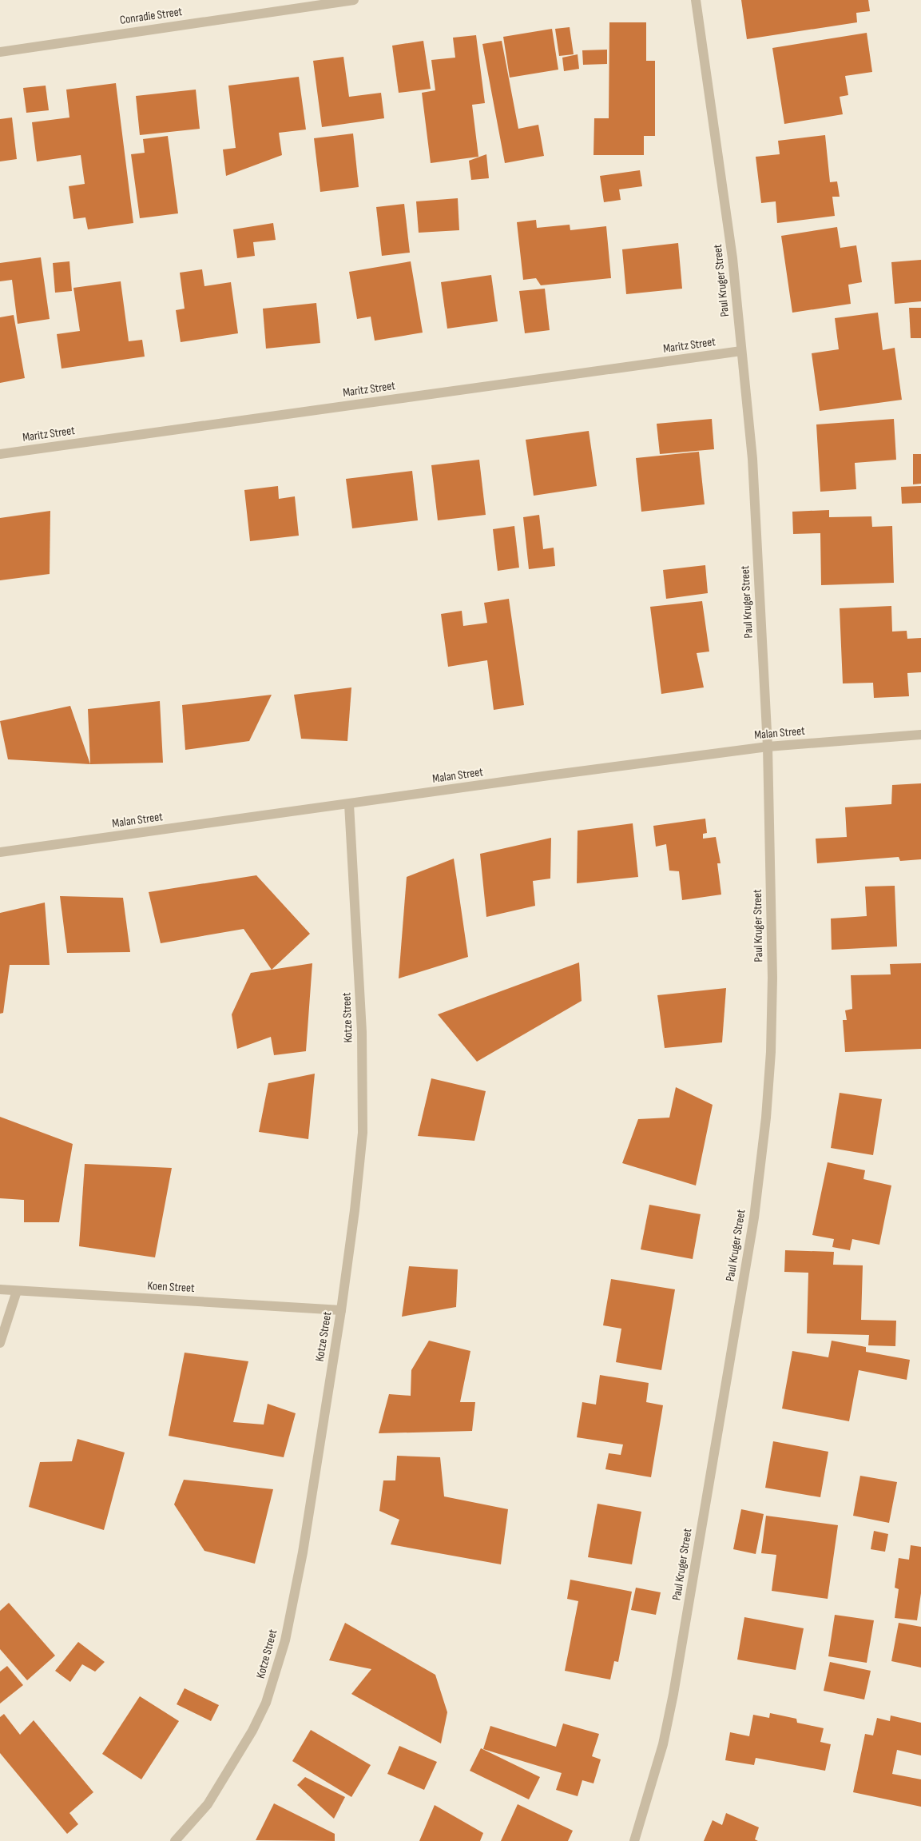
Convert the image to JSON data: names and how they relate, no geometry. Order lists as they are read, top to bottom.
{
  "streets": {
    "street": [
      "Conradie Street",
      "Paul Kruger Street",
      "Maritz Street",
      "Malan Street",
      "Kotze Street",
      "Koen Street"
    ]
  },
  "crossings": [
    ["Paul Kruger Street", "Maritz Street"],
    ["Paul Kruger Street", "Malan Street"],
    ["Malan Street", "Kotze Street"],
    ["Kotze Street", "Koen Street"]
  ]
}
